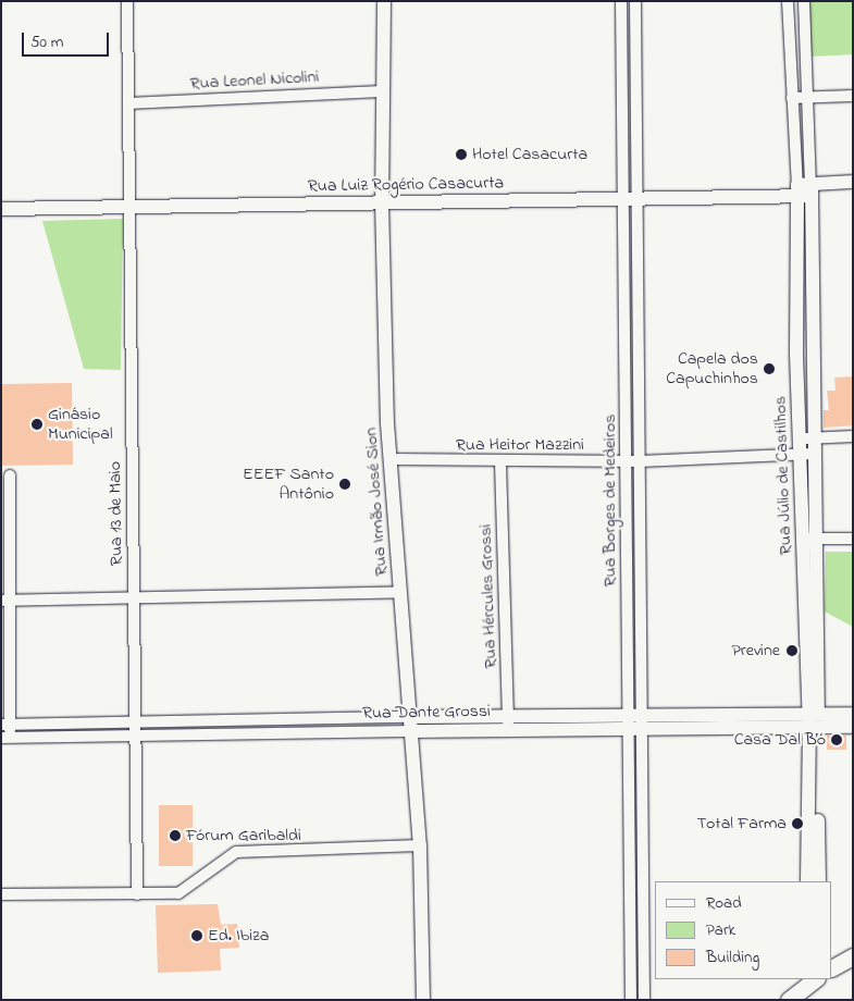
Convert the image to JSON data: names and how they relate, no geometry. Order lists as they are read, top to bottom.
{
  "streets": {
    "street": [
      "Rua Leonel Nicolini",
      "Rua Luiz Rogério Casacurta",
      "Rua Heitor Mazzini",
      "Rua Júlio de Castilhos",
      "Rua Borges de Medeiros",
      "Rua Irmão José Sion",
      "Rua 13 de Maio",
      "Rua Hércules Grossi",
      "Rua Dante Grossi"
    ]
  },
  "crossings": [
    ["Rua Leonel Nicolini", "Rua Irmão José Sion"],
    ["Rua Leonel Nicolini", "Rua 13 de Maio"],
    ["Rua Luiz Rogério Casacurta", "Rua Júlio de Castilhos"],
    ["Rua Luiz Rogério Casacurta", "Rua Borges de Medeiros"],
    ["Rua Luiz Rogério Casacurta", "Rua Irmão José Sion"],
    ["Rua Luiz Rogério Casacurta", "Rua 13 de Maio"],
    ["Rua Heitor Mazzini", "Rua Júlio de Castilhos"],
    ["Rua Heitor Mazzini", "Rua Borges de Medeiros"],
    ["Rua Heitor Mazzini", "Rua Irmão José Sion"],
    ["Rua Heitor Mazzini", "Rua Hércules Grossi"],
    ["Rua Júlio de Castilhos", "Rua Dante Grossi"],
    ["Rua Borges de Medeiros", "Rua Dante Grossi"],
    ["Rua Irmão José Sion", "Rua Dante Grossi"],
    ["Rua 13 de Maio", "Rua Dante Grossi"],
    ["Rua Hércules Grossi", "Rua Dante Grossi"]
  ],
  "places": [
    "Hotel Casacurta",
    "Capela dos Capuchinhos",
    "Ginásio Municipal",
    "EEEF Santo Antônio",
    "Previne",
    "Casa Dal Bó",
    "Total Farma",
    "Fórum Garibaldi",
    "Ed. Ibiza"
  ],
  "legend": ["Road", "Park", "Building"],
  "scale_bar": "50 m"
}
